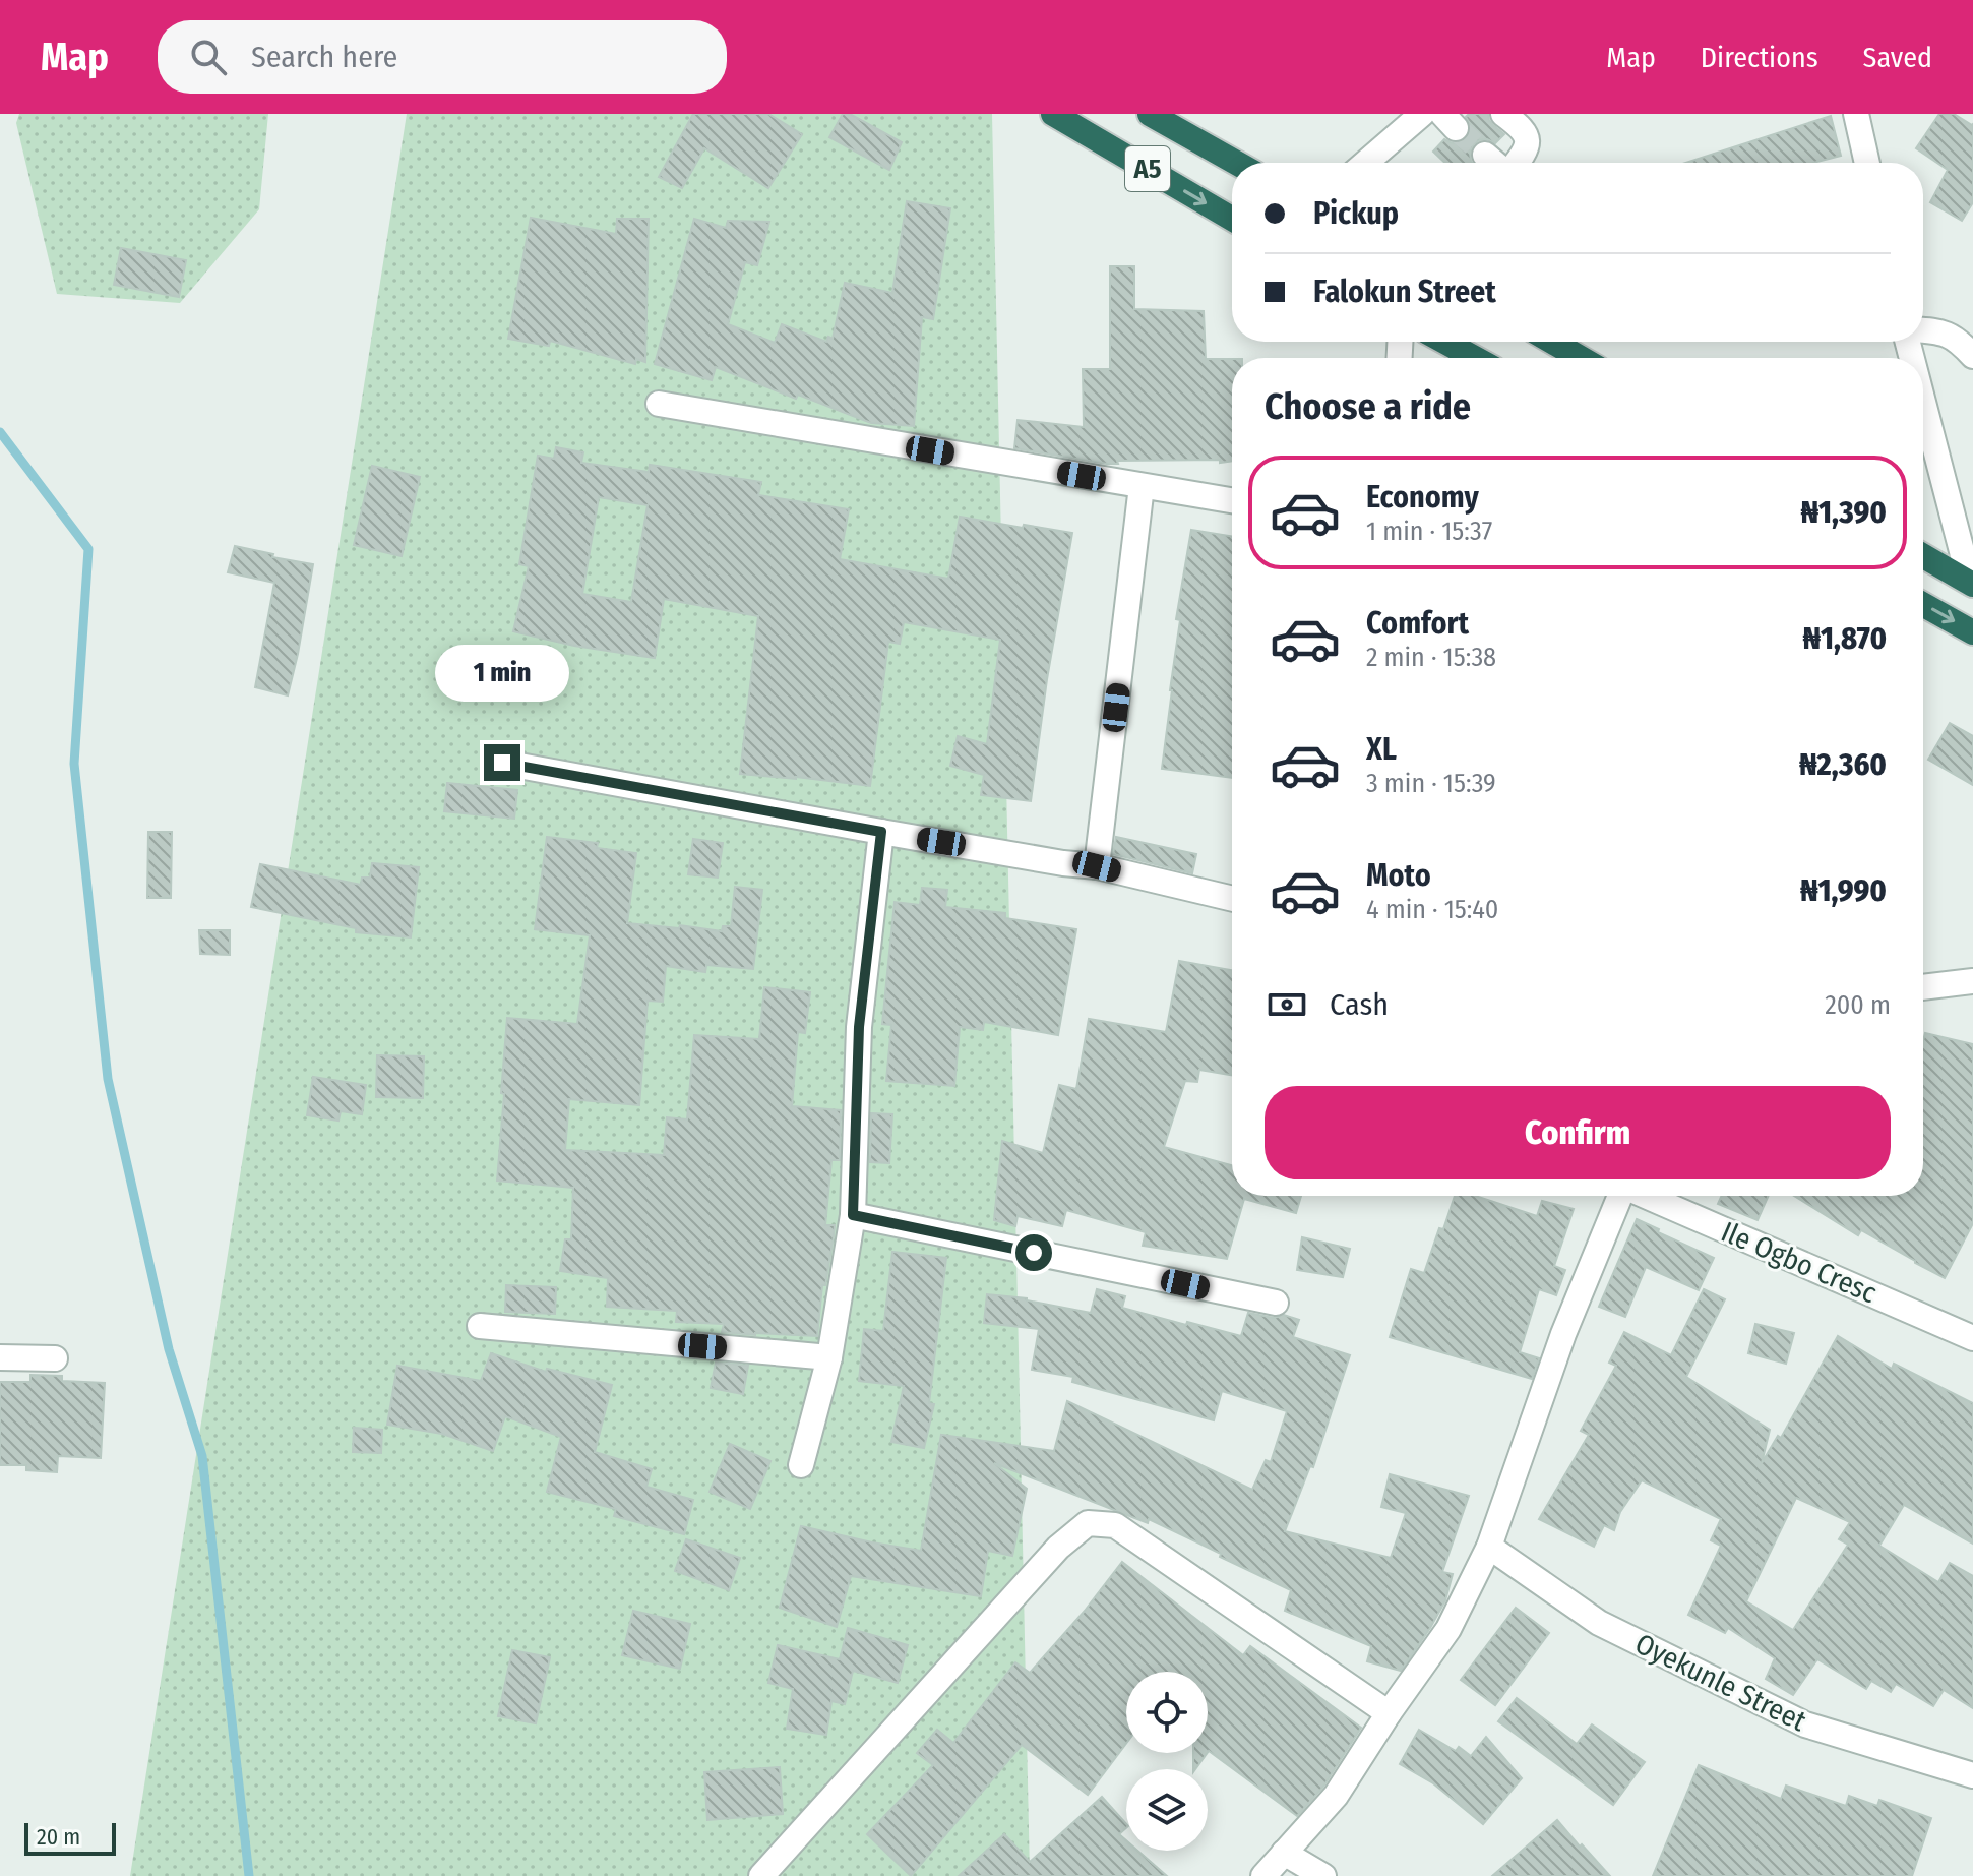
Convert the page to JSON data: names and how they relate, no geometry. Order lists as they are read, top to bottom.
{
  "streets": {
    "highway": ["A5"],
    "street": ["Ile Ogbo Cresc", "Oyekunle Street"]
  },
  "scale_bar": "20 m",
  "page": {
    "header": "Map",
    "search": "Search here",
    "nav": ["Map", "Directions", "Saved"],
    "banner": ["Pickup", "Falokun Street"],
    "heading": "Choose a ride",
    "list": [
      {
        "name": "Economy",
        "note": "1 min · 15:37",
        "value": "₦1,390"
      },
      {
        "name": "Comfort",
        "note": "2 min · 15:38",
        "value": "₦1,870"
      },
      {
        "name": "XL",
        "note": "3 min · 15:39",
        "value": "₦2,360"
      },
      {
        "name": "Moto",
        "note": "4 min · 15:40",
        "value": "₦1,990"
      }
    ],
    "bubble": "1 min",
    "pay": ["Cash", "200 m"],
    "buttons": "Confirm",
    "scale": "20 m"
  }
}
